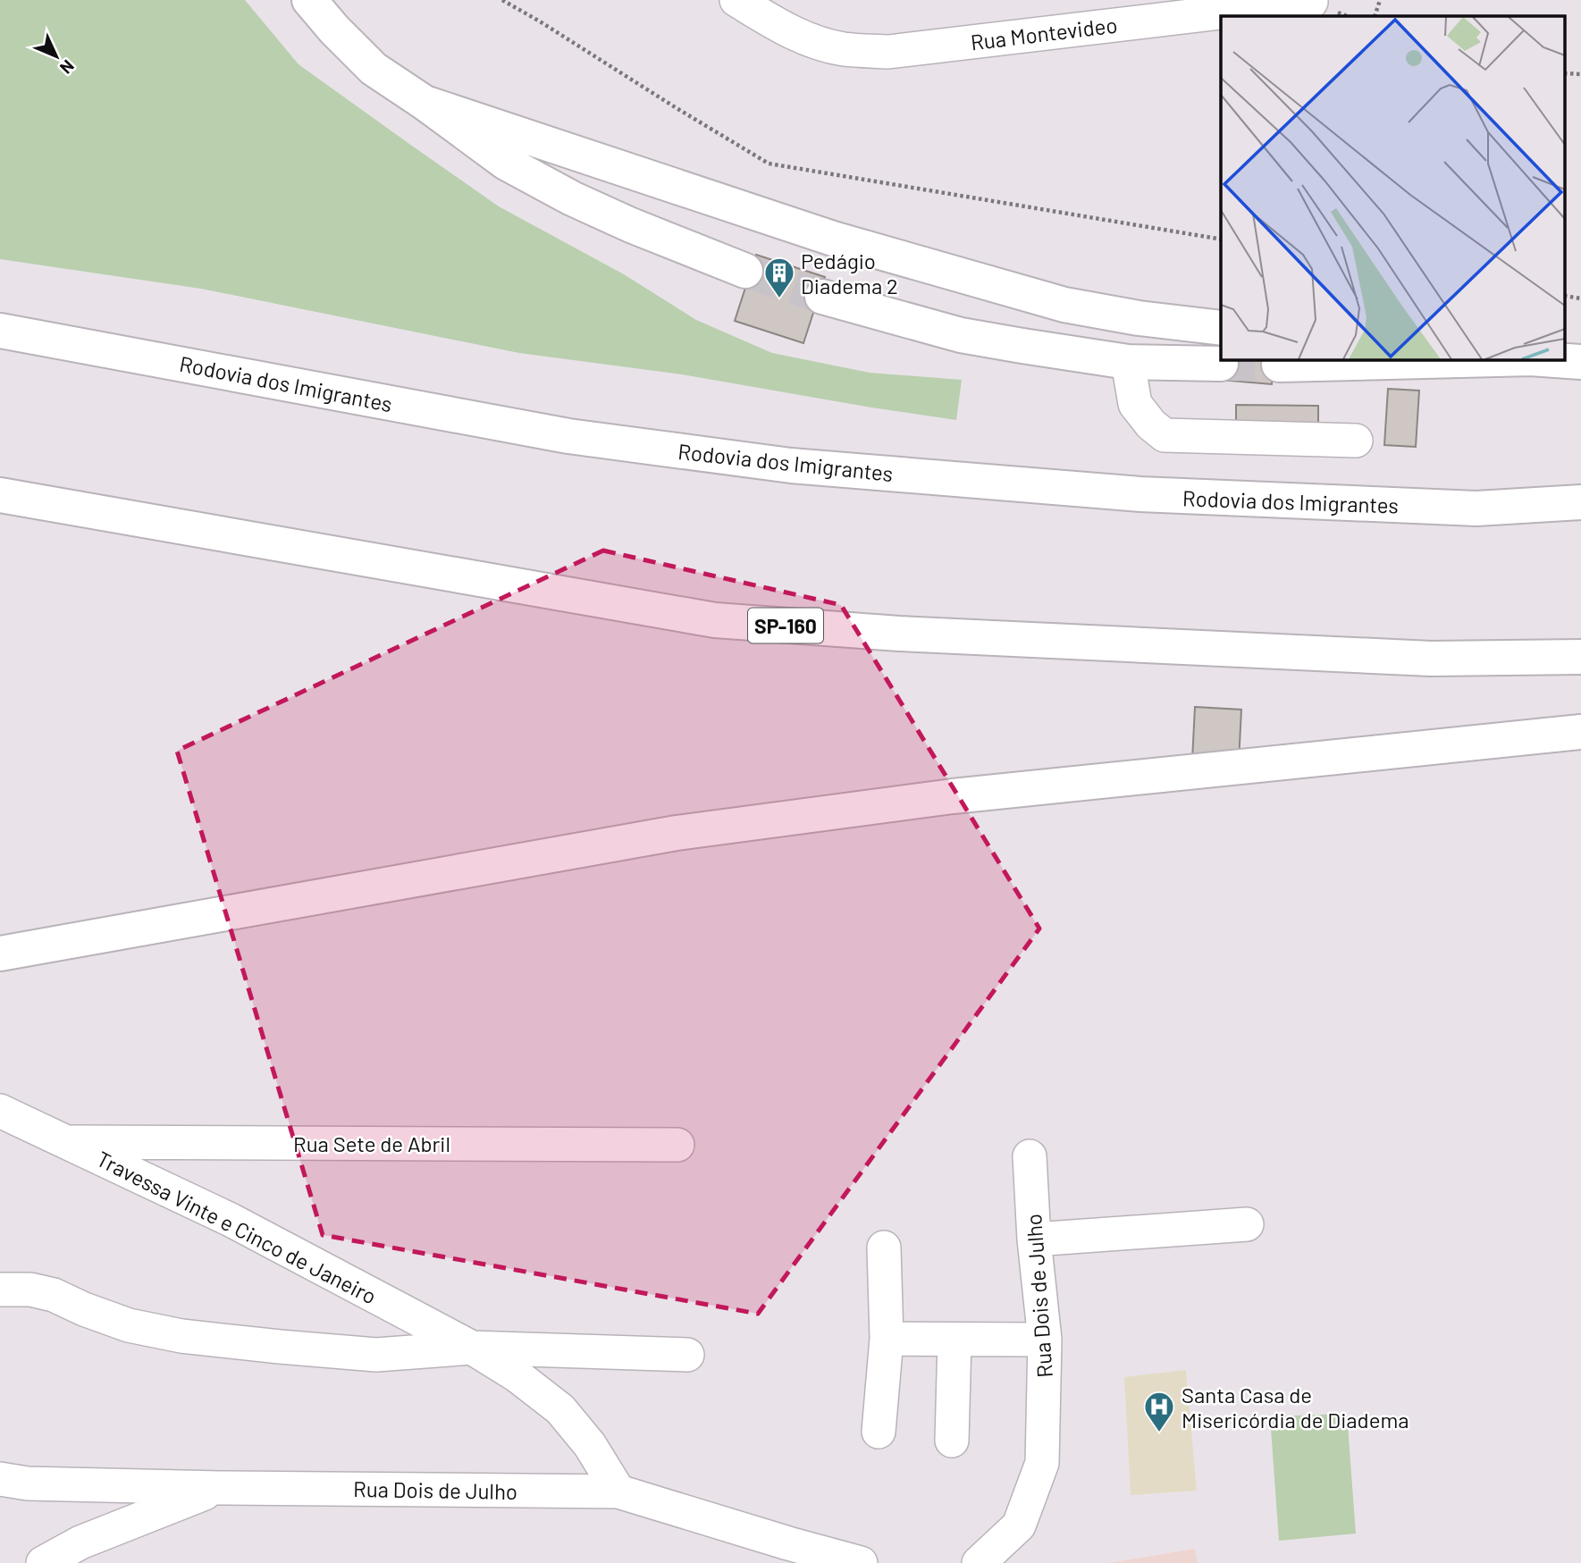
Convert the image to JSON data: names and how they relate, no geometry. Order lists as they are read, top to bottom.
{
  "streets": {
    "highway": ["Rodovia dos Imigrantes", "SP-160"],
    "street": [
      "Rua Montevideo",
      "Rua Sete de Abril",
      "Travessa Vinte e Cinco de Janeiro",
      "Rua Dois de Julho"
    ]
  },
  "crossings": [
    ["Rua Sete de Abril", "Travessa Vinte e Cinco de Janeiro"],
    ["Travessa Vinte e Cinco de Janeiro", "Rua Dois de Julho"]
  ],
  "places": {
    "building": ["Pedágio Diadema 2"],
    "hospital": ["Santa Casa de Misericórdia de Diadema"]
  },
  "north": "bottom right"
}
